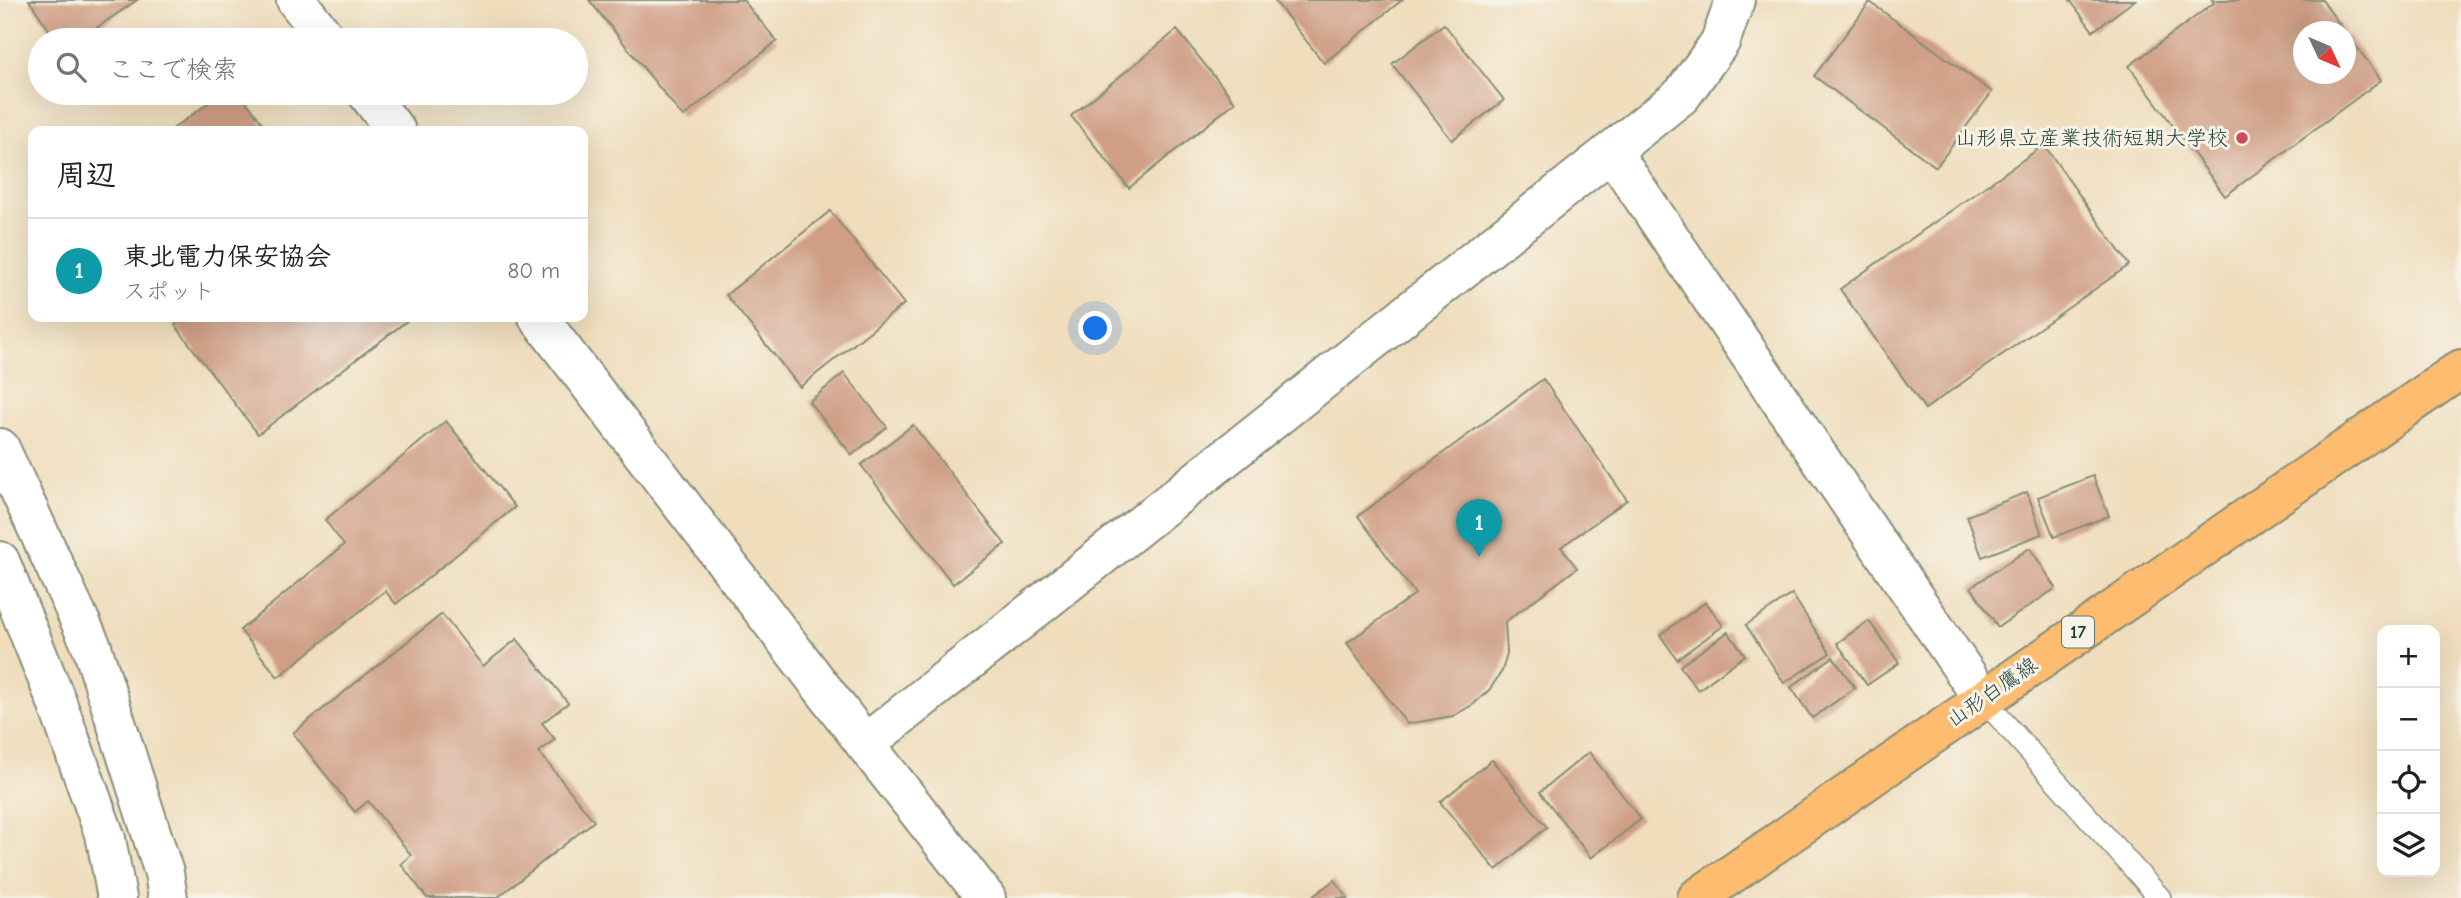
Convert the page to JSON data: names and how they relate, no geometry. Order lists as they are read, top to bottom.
{
  "streets": {
    "main road": ["17", "山形白鷹線"]
  },
  "places": ["山形県立産業技術短期大学校"],
  "north": "bottom right",
  "page": {
    "search": "ここで検索",
    "heading": "周辺",
    "list": [
      {
        "mark": "1",
        "name": "東北電力保安協会",
        "note": "スポット",
        "value": "80 m"
      }
    ],
    "pins": "1",
    "map_buttons": ["+", "−"]
  }
}
